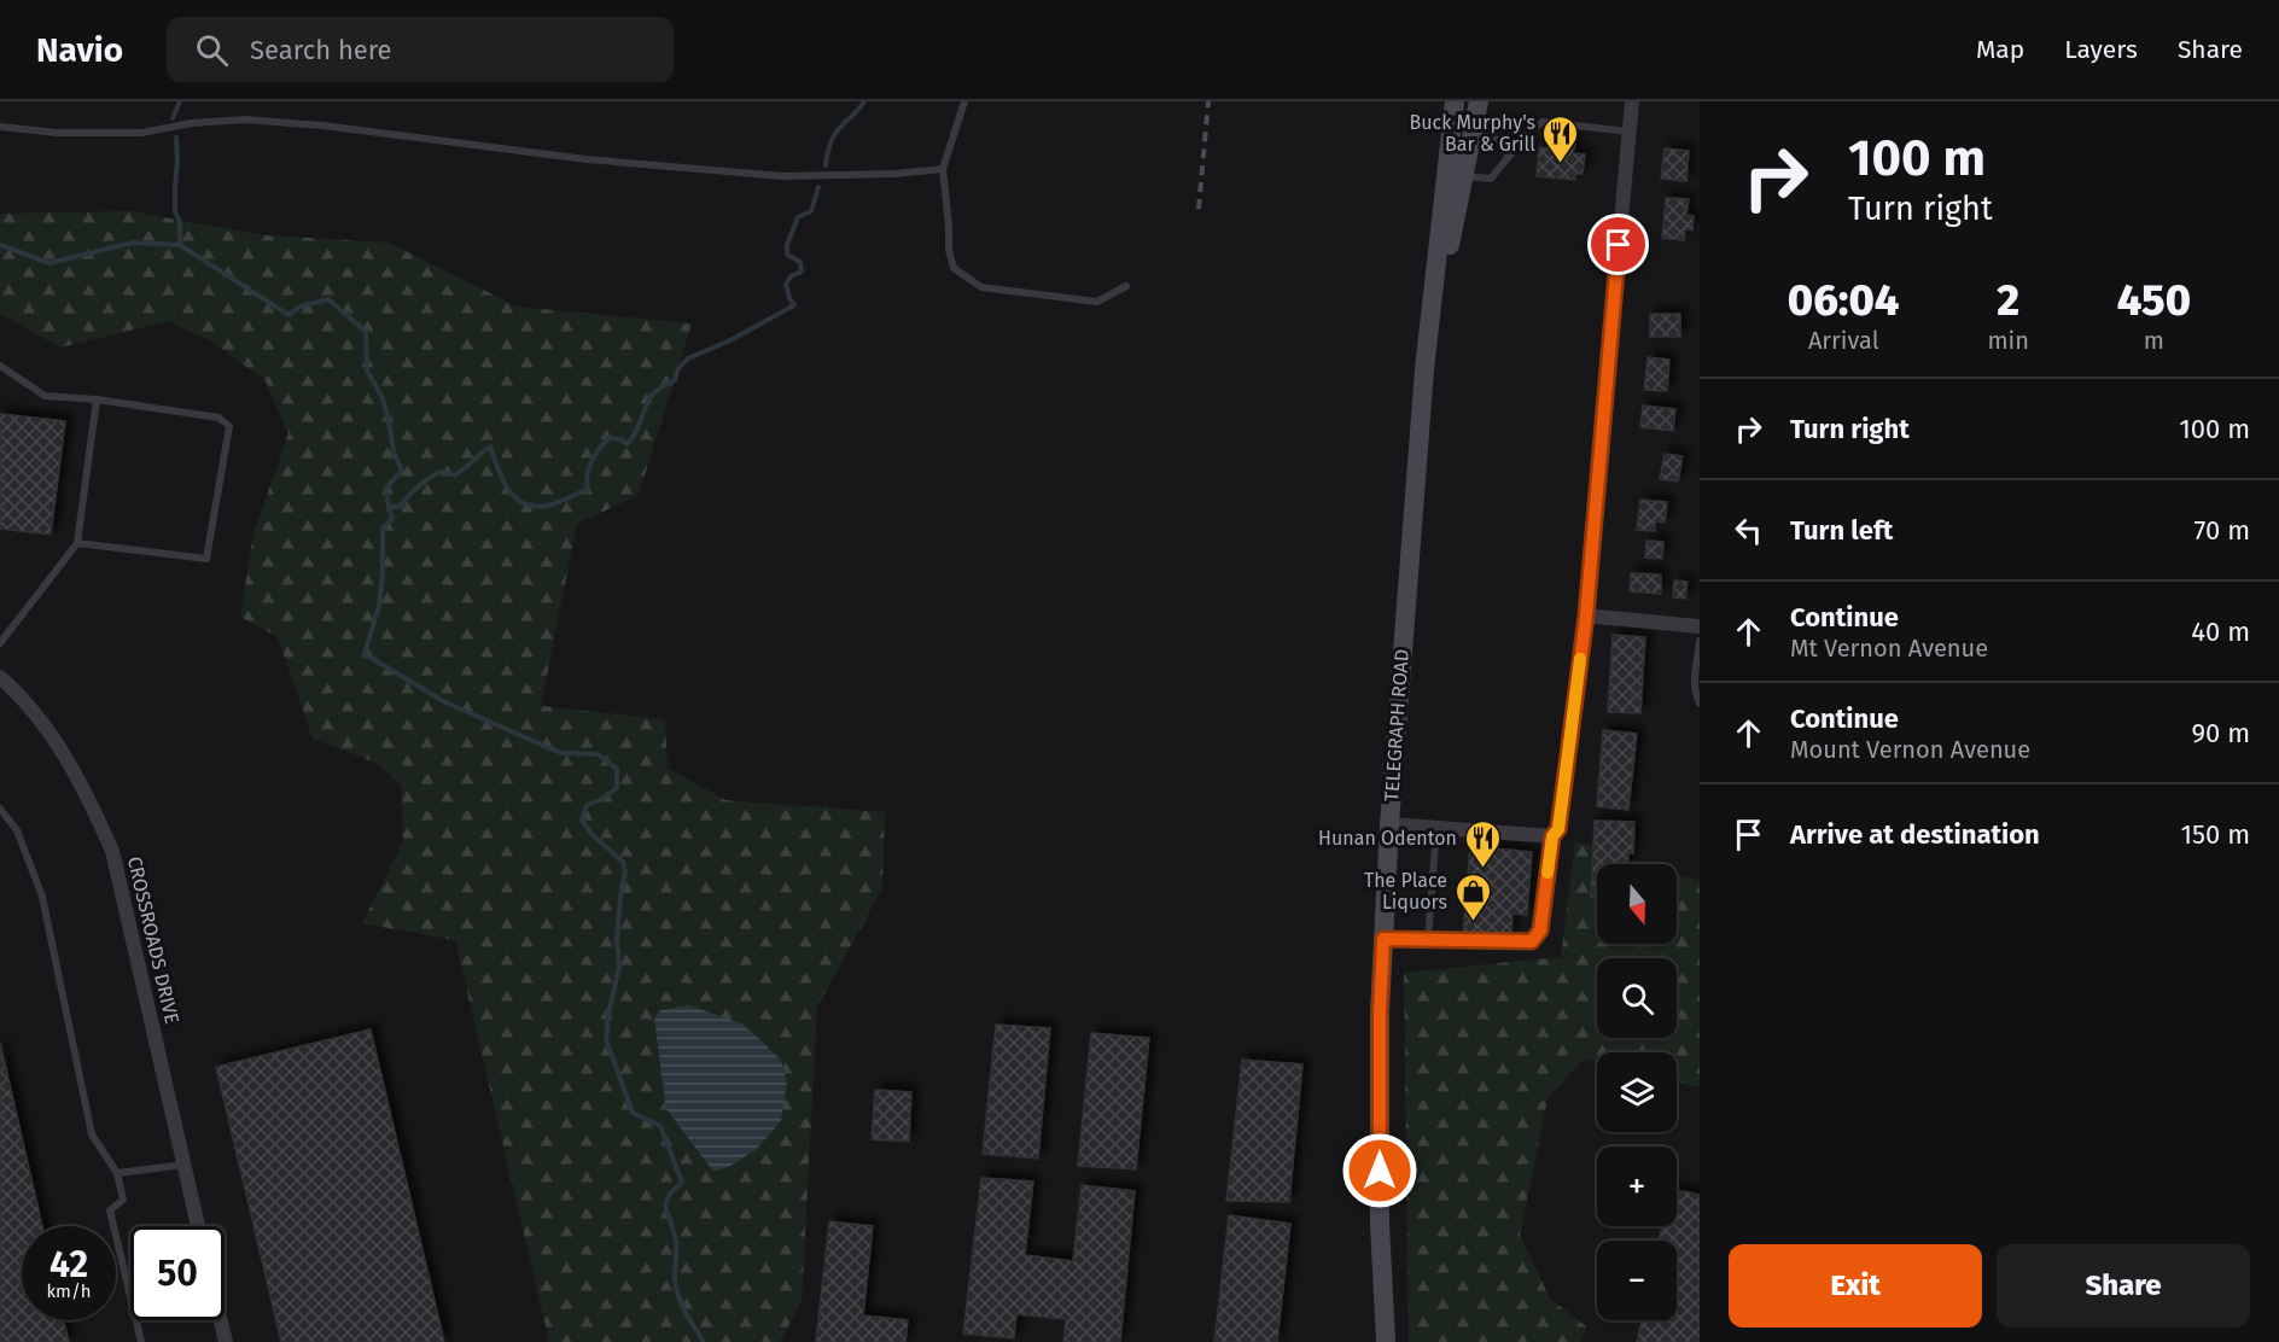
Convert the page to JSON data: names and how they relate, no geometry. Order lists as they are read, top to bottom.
{
  "streets": {
    "main road": ["TELEGRAPH ROAD"],
    "street": ["CROSSROADS DRIVE"]
  },
  "places": {
    "restaurant": ["Buck Murphy's Bar & Grill", "Hunan Odenton"],
    "shop": ["The Place Liquors"]
  },
  "north": "bottom",
  "page": {
    "header": "Navio",
    "search": "Search here",
    "nav": ["Map", "Layers", "Share"],
    "turn": ["100 m", "Turn right"],
    "eta": [
      "06:04",
      "Arrival",
      "2",
      "min",
      "450",
      "m"
    ],
    "list": [
      {
        "name": "Turn right",
        "value": "100 m"
      },
      {
        "name": "Turn left",
        "value": "70 m"
      },
      {
        "name": "Continue",
        "note": "Mt Vernon Avenue",
        "value": "40 m"
      },
      {
        "name": "Continue",
        "note": "Mount Vernon Avenue",
        "value": "90 m"
      },
      {
        "name": "Arrive at destination",
        "value": "150 m"
      }
    ],
    "map_buttons": ["+", "−"],
    "speed": "42 km/h",
    "limit": "50",
    "buttons": ["Exit", "Share"]
  }
}
